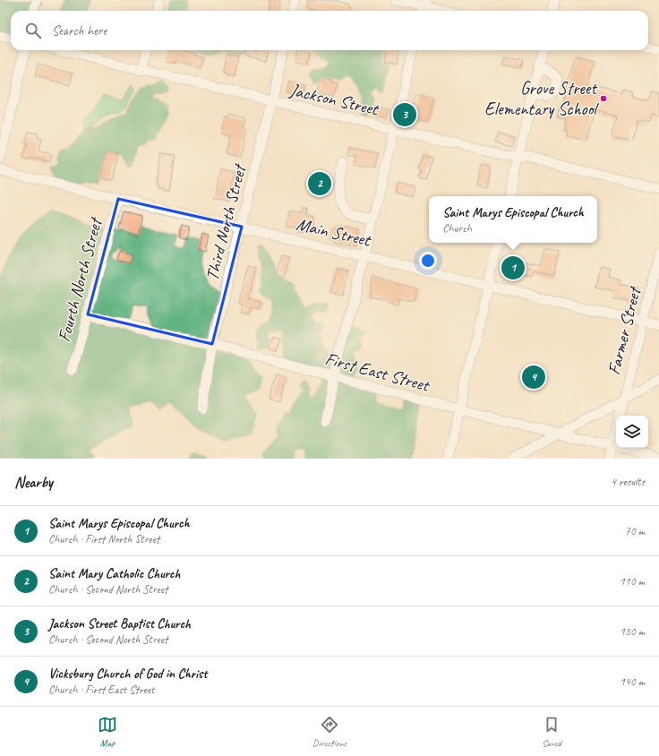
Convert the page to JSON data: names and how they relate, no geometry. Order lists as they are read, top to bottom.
{
  "streets": {
    "street": [
      "Jackson Street",
      "Third North Street",
      "Main Street",
      "Fourth North Street",
      "Farmer Street",
      "First East Street"
    ]
  },
  "crossings": [
    ["Jackson Street", "Third North Street"],
    ["Third North Street", "Main Street"],
    ["Third North Street", "First East Street"],
    ["Main Street", "Fourth North Street"],
    ["Main Street", "Farmer Street"],
    ["Fourth North Street", "First East Street"],
    ["Farmer Street", "First East Street"]
  ],
  "places": ["Grove Street Elementary School"],
  "page": {
    "search": "Search here",
    "pins": [
      "3",
      "2",
      "1",
      "4"
    ],
    "popup": ["Saint Marys Episcopal Church", "Church"],
    "heading": ["Nearby", "4 results"],
    "list": [
      {
        "mark": "1",
        "name": "Saint Marys Episcopal Church",
        "note": "Church · First North Street",
        "value": "70 m"
      },
      {
        "mark": "2",
        "name": "Saint Mary Catholic Church",
        "note": "Church · Second North Street",
        "value": "110 m"
      },
      {
        "mark": "3",
        "name": "Jackson Street Baptist Church",
        "note": "Church · Second North Street",
        "value": "130 m"
      },
      {
        "mark": "4",
        "name": "Vicksburg Church of God in Christ",
        "note": "Church · First East Street",
        "value": "140 m"
      }
    ],
    "nav": ["Map", "Directions", "Saved"]
  }
}
